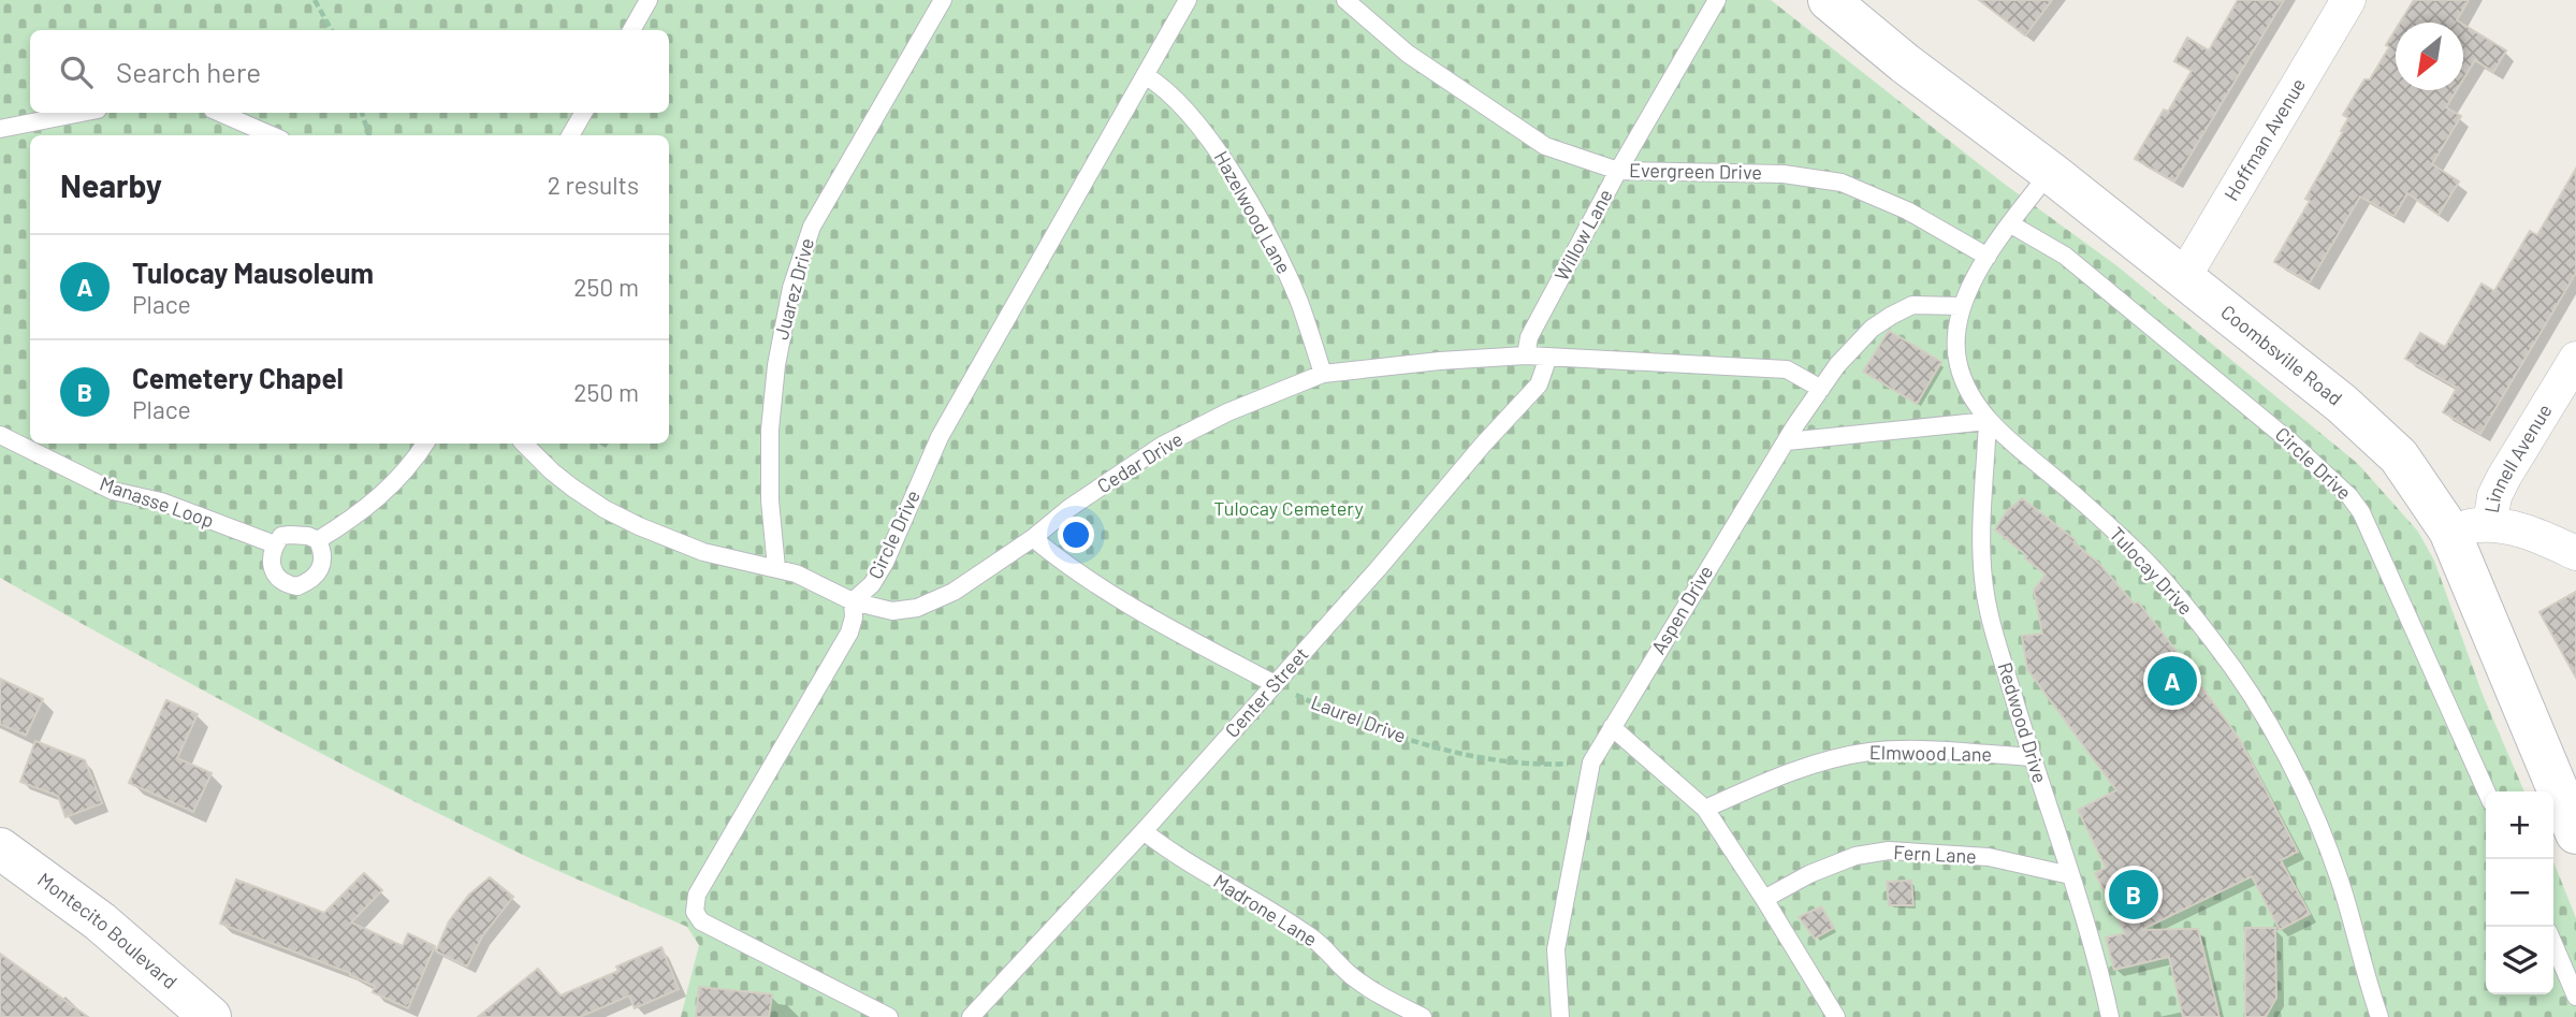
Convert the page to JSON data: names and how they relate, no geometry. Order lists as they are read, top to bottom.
{
  "streets": {
    "street": [
      "Hoffman Avenue",
      "Coombsville Road",
      "Linnell Avenue",
      "Montecito Boulevard"
    ],
    "lane": [
      "Evergreen Drive",
      "Hazelwood Lane",
      "Willow Lane",
      "Juarez Drive",
      "Cedar Drive",
      "Circle Drive",
      "Manasse Loop",
      "Tulocay Drive",
      "Aspen Drive",
      "Center Street",
      "Redwood Drive",
      "Elmwood Lane",
      "Fern Lane",
      "Madrone Lane"
    ],
    "path": ["Laurel Drive"]
  },
  "crossings": [
    ["Hoffman Avenue", "Coombsville Road"],
    ["Evergreen Drive", "Willow Lane"],
    ["Evergreen Drive", "Tulocay Drive"],
    ["Hazelwood Lane", "Cedar Drive"],
    ["Hazelwood Lane", "Circle Drive"],
    ["Willow Lane", "Cedar Drive"],
    ["Juarez Drive", "Cedar Drive"],
    ["Coombsville Road", "Tulocay Drive"],
    ["Cedar Drive", "Circle Drive"],
    ["Cedar Drive", "Aspen Drive"],
    ["Cedar Drive", "Center Street"],
    ["Circle Drive", "Tulocay Drive"],
    ["Tulocay Drive", "Aspen Drive"],
    ["Tulocay Drive", "Redwood Drive"],
    ["Aspen Drive", "Laurel Drive"],
    ["Center Street", "Laurel Drive"],
    ["Center Street", "Madrone Lane"],
    ["Redwood Drive", "Elmwood Lane"],
    ["Redwood Drive", "Fern Lane"]
  ],
  "parks": ["Tulocay Cemetery"],
  "north": "bottom left",
  "page": {
    "search": "Search here",
    "heading": ["Nearby", "2 results"],
    "list": [
      {
        "mark": "A",
        "name": "Tulocay Mausoleum",
        "note": "Place",
        "value": "250 m"
      },
      {
        "mark": "B",
        "name": "Cemetery Chapel",
        "note": "Place",
        "value": "250 m"
      }
    ],
    "pins": ["A", "B"],
    "map_buttons": ["+", "−"]
  }
}
